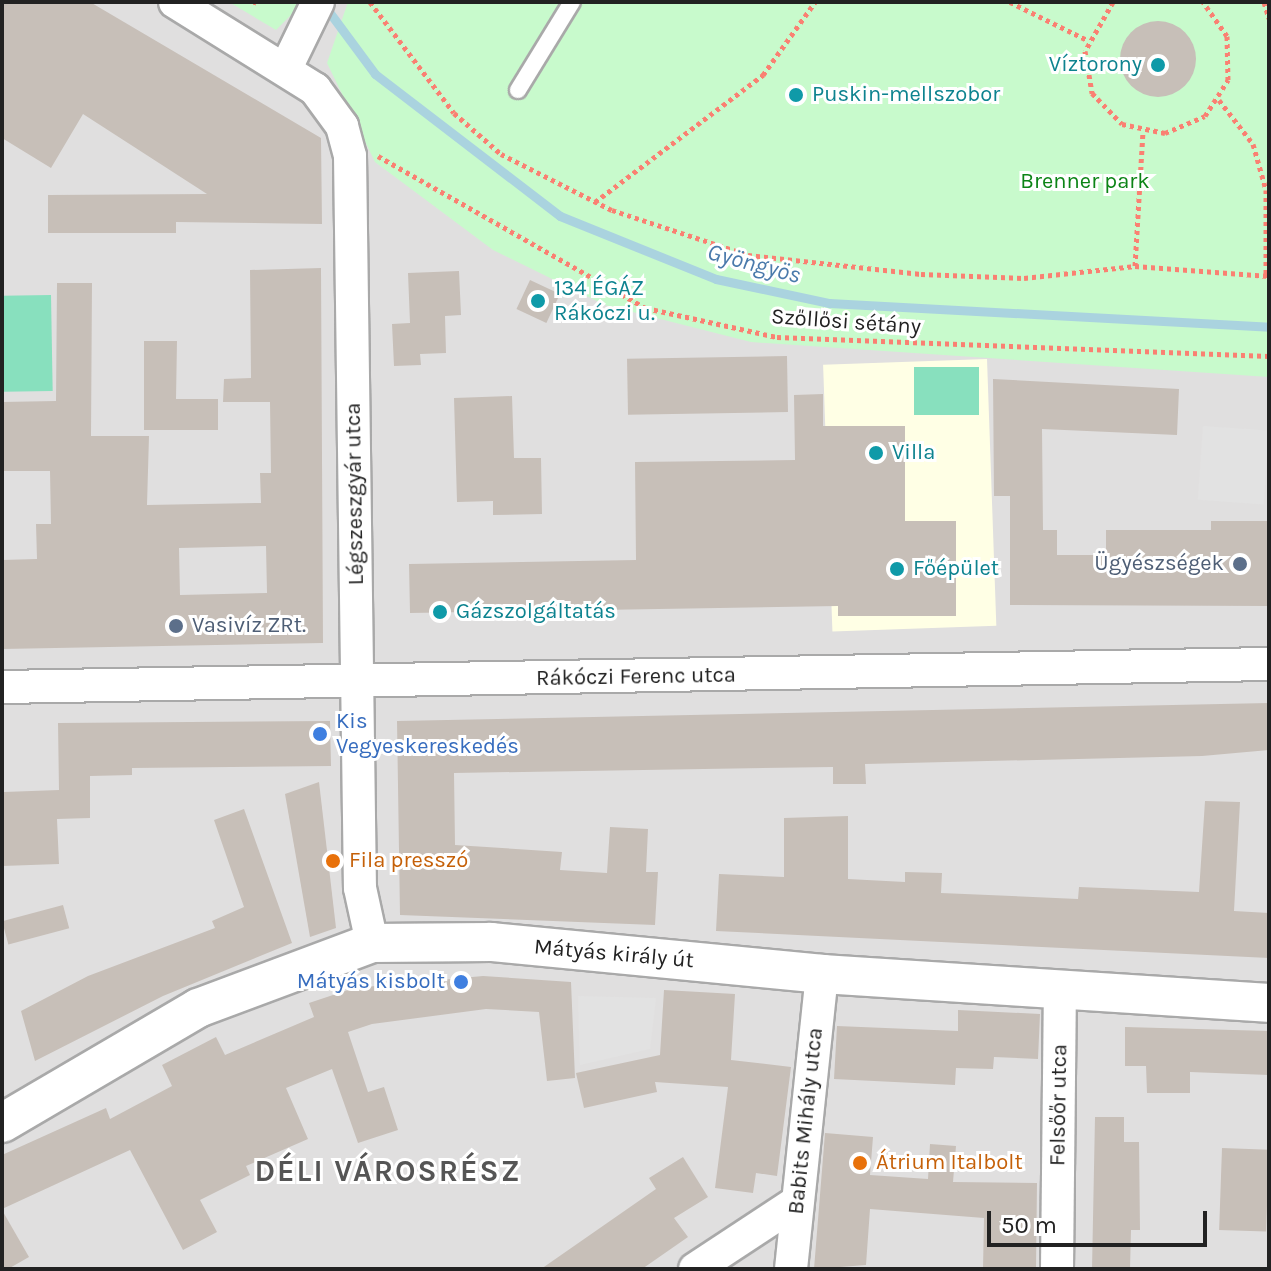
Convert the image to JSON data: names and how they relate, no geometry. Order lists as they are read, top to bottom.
{
  "streets": {
    "street": [
      "Légszeszgyár utca",
      "Rákóczi Ferenc utca",
      "Mátyás király út",
      "Felsőőr utca",
      "Babits Mihály utca"
    ],
    "path": ["Szőllősi sétány"]
  },
  "crossings": [
    ["Légszeszgyár utca", "Rákóczi Ferenc utca"],
    ["Légszeszgyár utca", "Mátyás király út"],
    ["Mátyás király út", "Felsőőr utca"],
    ["Mátyás király út", "Babits Mihály utca"]
  ],
  "districts": ["DÉLI VÁROSRÉSZ"],
  "water": ["Gyöngyös"],
  "parks": ["Brenner park"],
  "places": [
    "Víztorony",
    "Puskin-mellszobor",
    "134 ÉGÁZ Rákóczi u.",
    "Villa",
    "Ügyészségek",
    "Főépület",
    "Gázszolgáltatás",
    "Vasivíz ZRt.",
    "Kis Vegyeskereskedés",
    "Fila presszó",
    "Mátyás kisbolt",
    "Átrium Italbolt"
  ],
  "scale_bar": "50 m"
}
